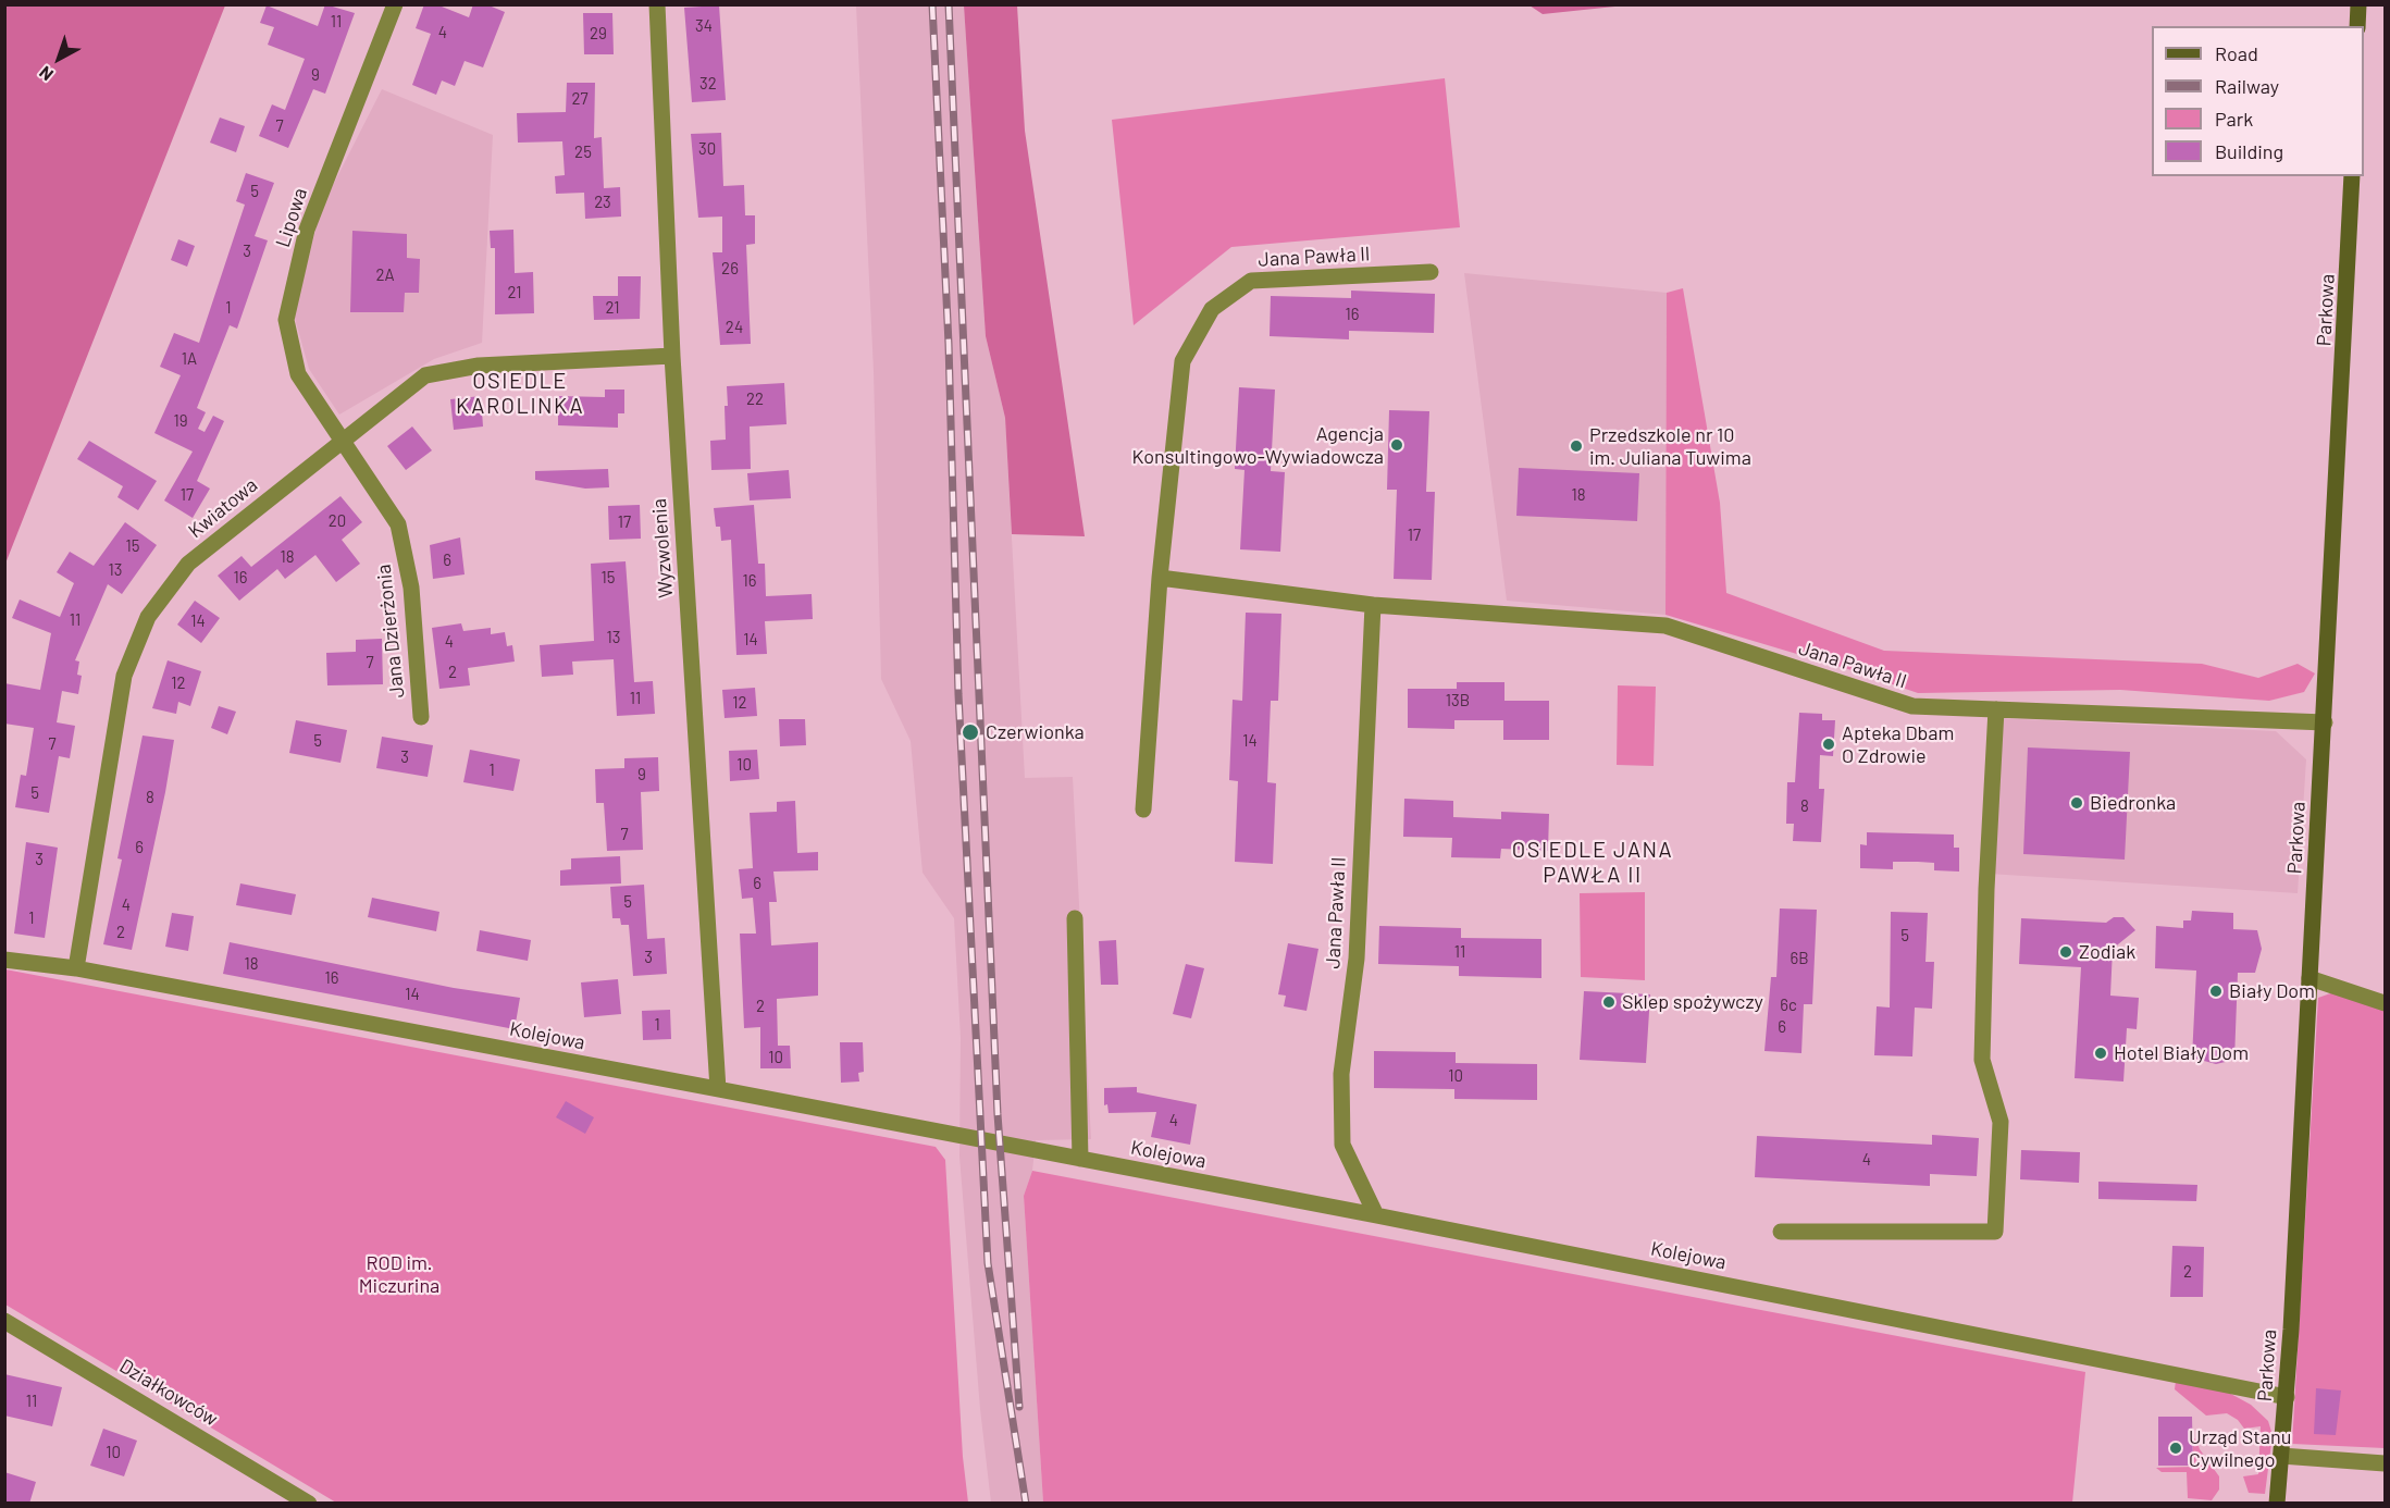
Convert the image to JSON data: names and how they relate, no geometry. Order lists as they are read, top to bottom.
{
  "streets": {
    "street": [
      "Lipowa",
      "Jana Pawła II",
      "Parkowa",
      "Kwiatowa",
      "Wyzwolenia",
      "Jana Dzierżonia",
      "Kolejowa",
      "Działkowców"
    ]
  },
  "crossings": [
    ["Lipowa", "Kwiatowa"],
    ["Lipowa", "Jana Dzierżonia"],
    ["Jana Pawła II", "Parkowa"],
    ["Jana Pawła II", "Kolejowa"],
    ["Parkowa", "Kolejowa"],
    ["Kwiatowa", "Wyzwolenia"],
    ["Kwiatowa", "Jana Dzierżonia"],
    ["Kwiatowa", "Kolejowa"],
    ["Wyzwolenia", "Kolejowa"]
  ],
  "districts": ["OSIEDLE KAROLINKA", "OSIEDLE JANA PAWŁA II"],
  "parks": ["ROD im. Miczurina"],
  "places": [
    "Agencja Konsultingowo-Wywiadowcza",
    "Przedszkole nr 10 im. Juliana Tuwima",
    "Czerwionka",
    "Apteka Dbam O Zdrowie",
    "Biedronka",
    "Zodiak",
    "Biały Dom",
    "Sklep spożywczy",
    "Hotel Biały Dom",
    "Urząd Stanu Cywilnego"
  ],
  "house_numbers": [
    "11",
    "34",
    "4",
    "29",
    "9",
    "32",
    "27",
    "7",
    "30",
    "25",
    "5",
    "23",
    "3",
    "26",
    "2A",
    "21",
    "1",
    "21",
    "16",
    "24",
    "1A",
    "22",
    "19",
    "17",
    "18",
    "20",
    "17",
    "17",
    "15",
    "18",
    "6",
    "13",
    "16",
    "15",
    "16",
    "11",
    "14",
    "13",
    "14",
    "4",
    "7",
    "2",
    "12",
    "11",
    "13B",
    "12",
    "5",
    "14",
    "7",
    "3",
    "10",
    "1",
    "9",
    "5",
    "8",
    "8",
    "7",
    "6",
    "3",
    "6",
    "5",
    "4",
    "1",
    "2",
    "5",
    "11",
    "3",
    "6B",
    "18",
    "16",
    "14",
    "6c",
    "2",
    "1",
    "6",
    "10",
    "10",
    "4",
    "4",
    "2",
    "11",
    "10"
  ],
  "legend": [
    "Road",
    "Railway",
    "Park",
    "Building"
  ],
  "north": "bottom left"
}
